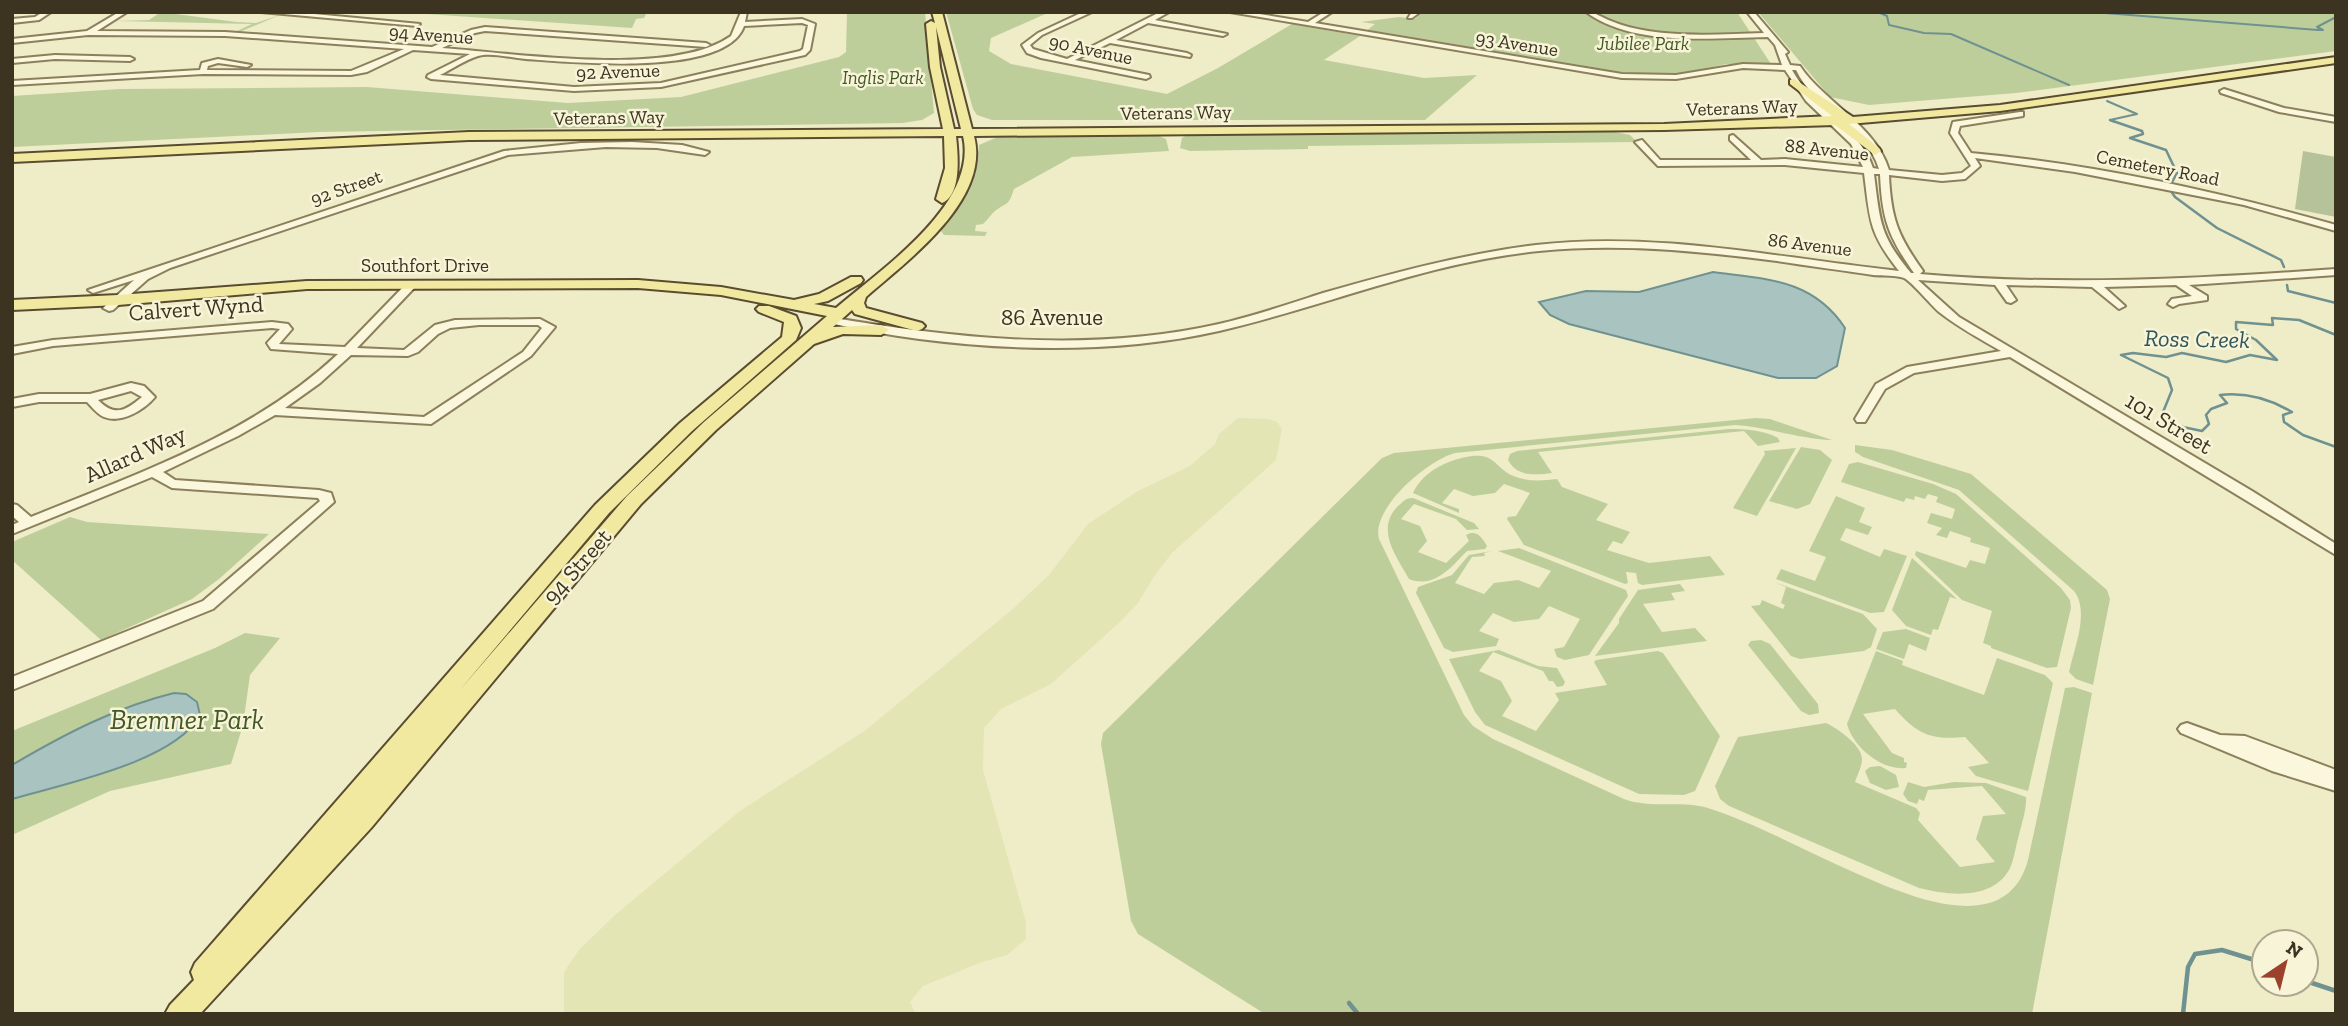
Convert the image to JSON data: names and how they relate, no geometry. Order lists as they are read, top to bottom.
{
  "streets": {
    "main road": ["Veterans Way", "Southfort Drive", "94 Street"],
    "street": [
      "94 Avenue",
      "93 Avenue",
      "90 Avenue",
      "92 Avenue",
      "88 Avenue",
      "Cemetery Road",
      "92 Street",
      "86 Avenue",
      "Calvert Wynd",
      "101 Street",
      "Allard Way"
    ]
  },
  "crossings": [
    ["94 Avenue", "92 Avenue"],
    ["93 Avenue", "101 Street"],
    ["Veterans Way", "101 Street"],
    ["Veterans Way", "94 Street"],
    ["88 Avenue", "Cemetery Road"],
    ["88 Avenue", "101 Street"],
    ["92 Street", "Southfort Drive"],
    ["86 Avenue", "Southfort Drive"],
    ["86 Avenue", "101 Street"],
    ["86 Avenue", "94 Street"],
    ["Southfort Drive", "Allard Way"],
    ["Southfort Drive", "94 Street"],
    ["Calvert Wynd", "Allard Way"]
  ],
  "water": ["Ross Creek"],
  "parks": ["Jubilee Park", "Inglis Park", "Bremner Park"],
  "north": "top right"
}
